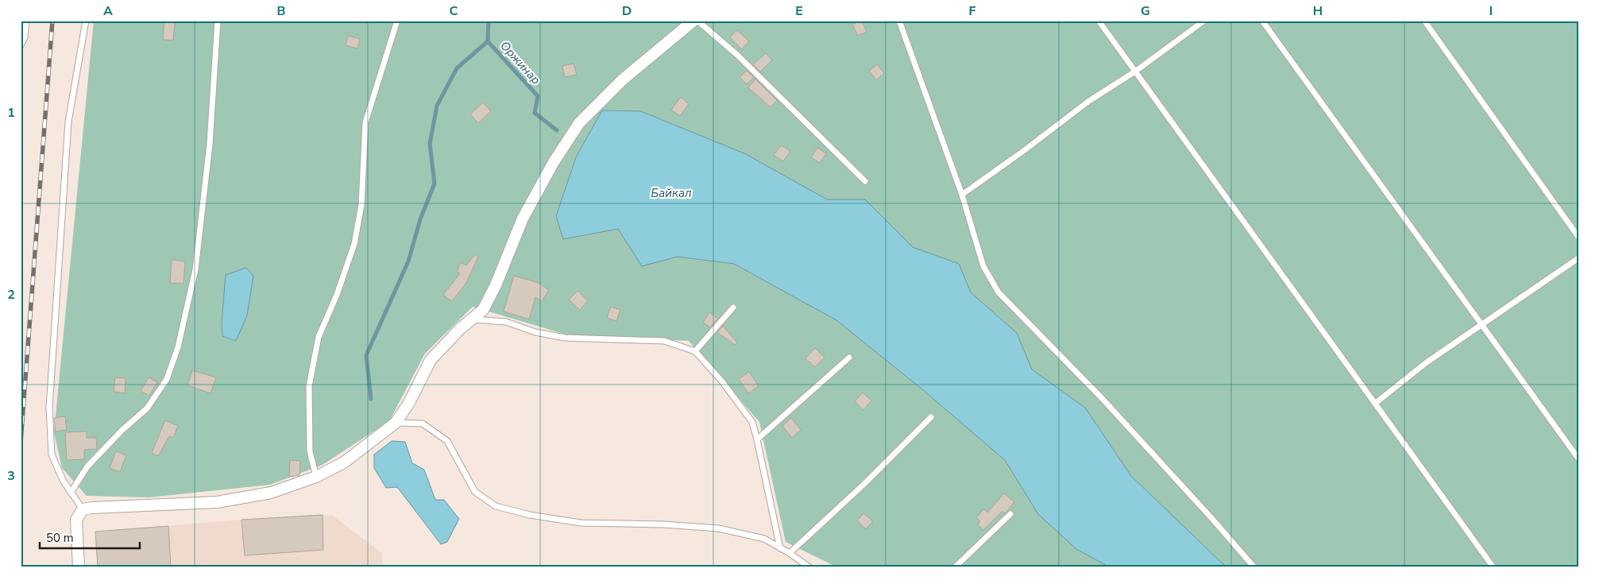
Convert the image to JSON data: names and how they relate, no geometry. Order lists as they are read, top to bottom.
{
  "water": ["Оржинар", "Байкал"],
  "scale_bar": "50 m",
  "grid": {
    "columns": [
      "A",
      "B",
      "C",
      "D",
      "E",
      "F",
      "G",
      "H",
      "I"
    ],
    "rows": ["1", "2", "3"]
  }
}
